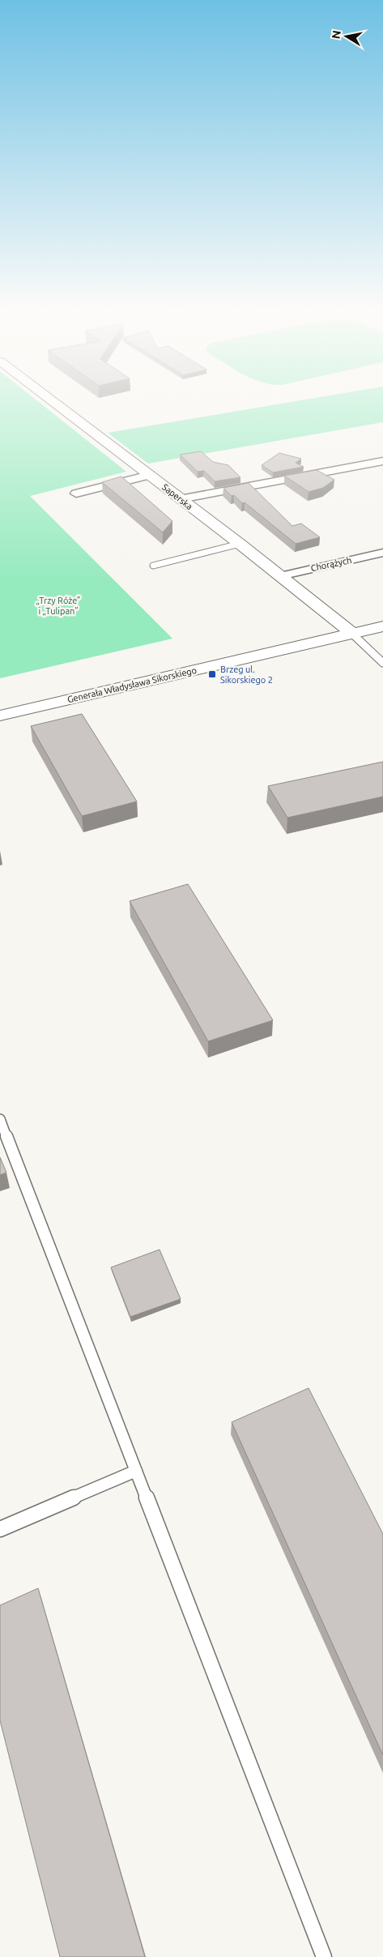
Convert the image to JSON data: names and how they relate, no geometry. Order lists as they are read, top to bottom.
{
  "streets": {
    "street": ["Saperska", "Chorążych", "Generała Władysława Sikorskiego"]
  },
  "crossings": [
    ["Saperska", "Chorążych"],
    ["Saperska", "Generała Władysława Sikorskiego"]
  ],
  "parks": ["„Trzy Róże” i „Tulipan”"],
  "places": {
    "transit": ["Brzeg ul. Sikorskiego 2"]
  },
  "north": "left"
}
